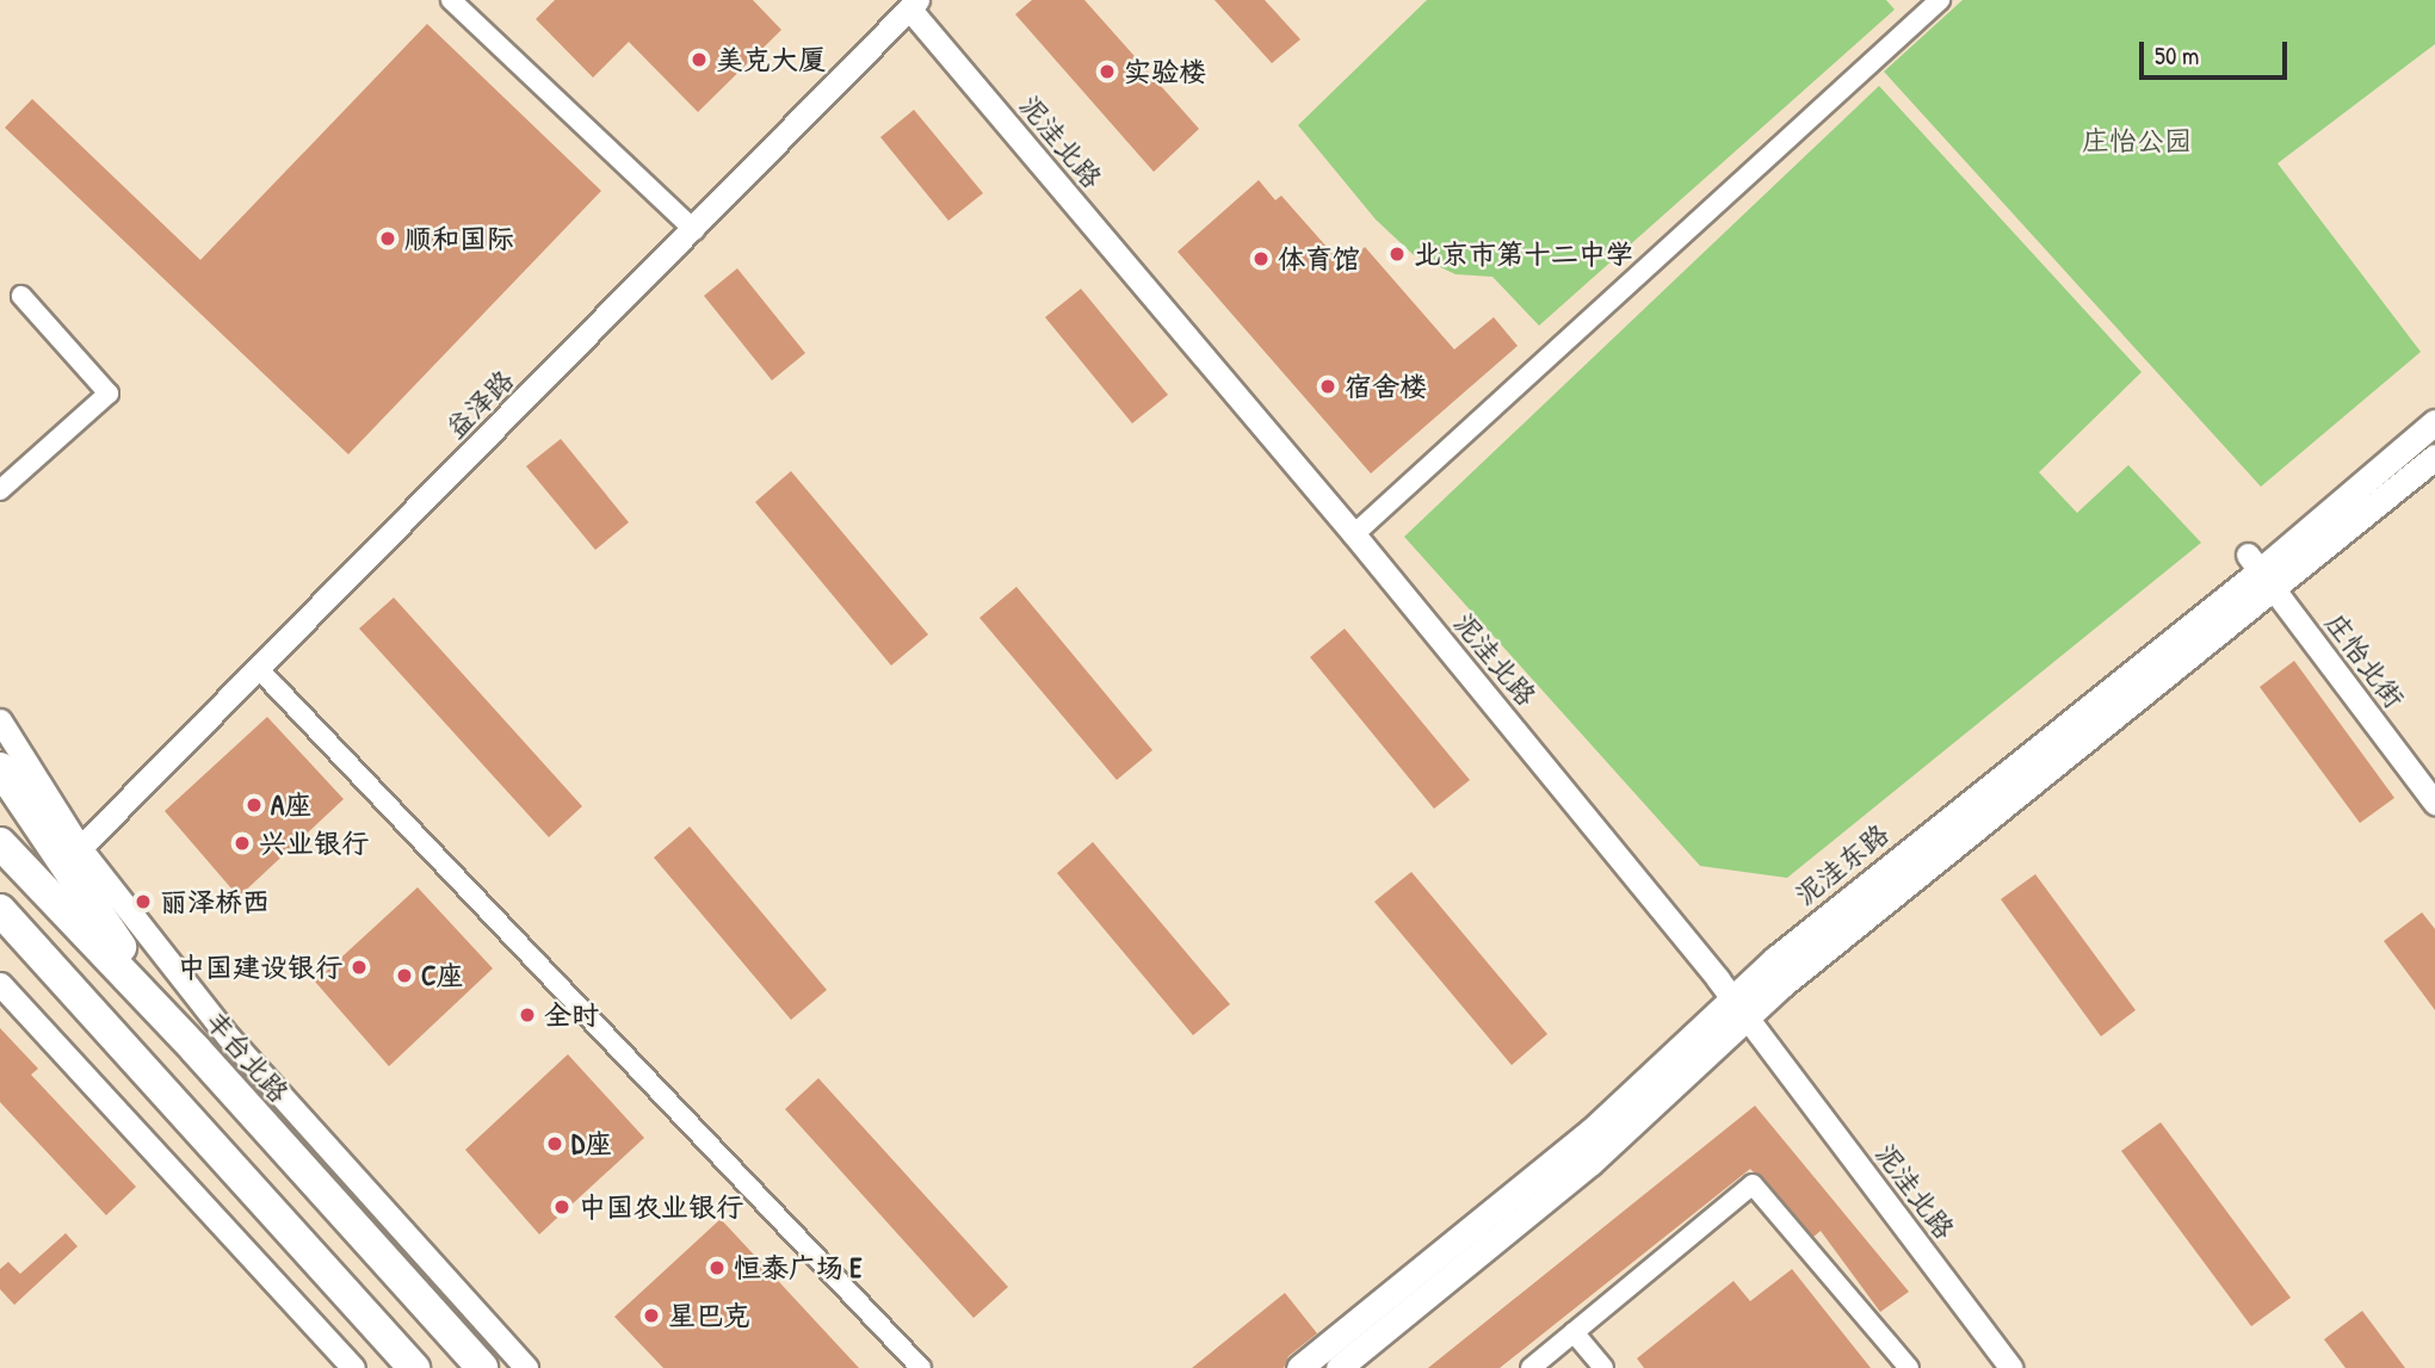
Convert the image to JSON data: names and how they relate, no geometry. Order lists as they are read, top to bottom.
{
  "streets": {
    "highway": ["丰台北路"],
    "main road": ["泥洼东路"],
    "street": ["泥洼北路", "益泽路", "庄怡北街"]
  },
  "crossings": [
    ["泥洼北路", "益泽路"],
    ["泥洼北路", "泥洼东路"],
    ["益泽路", "丰台北路"],
    ["庄怡北街", "泥洼东路"]
  ],
  "parks": ["庄怡公园"],
  "places": [
    "美克大厦",
    "实验楼",
    "顺和国际",
    "北京市第十二中学",
    "体育馆",
    "宿舍楼",
    "A座",
    "兴业银行",
    "丽泽桥西",
    "中国建设银行",
    "C座",
    "全时",
    "D座",
    "中国农业银行",
    "恒泰广场 E",
    "星巴克"
  ],
  "scale_bar": "50 m"
}
